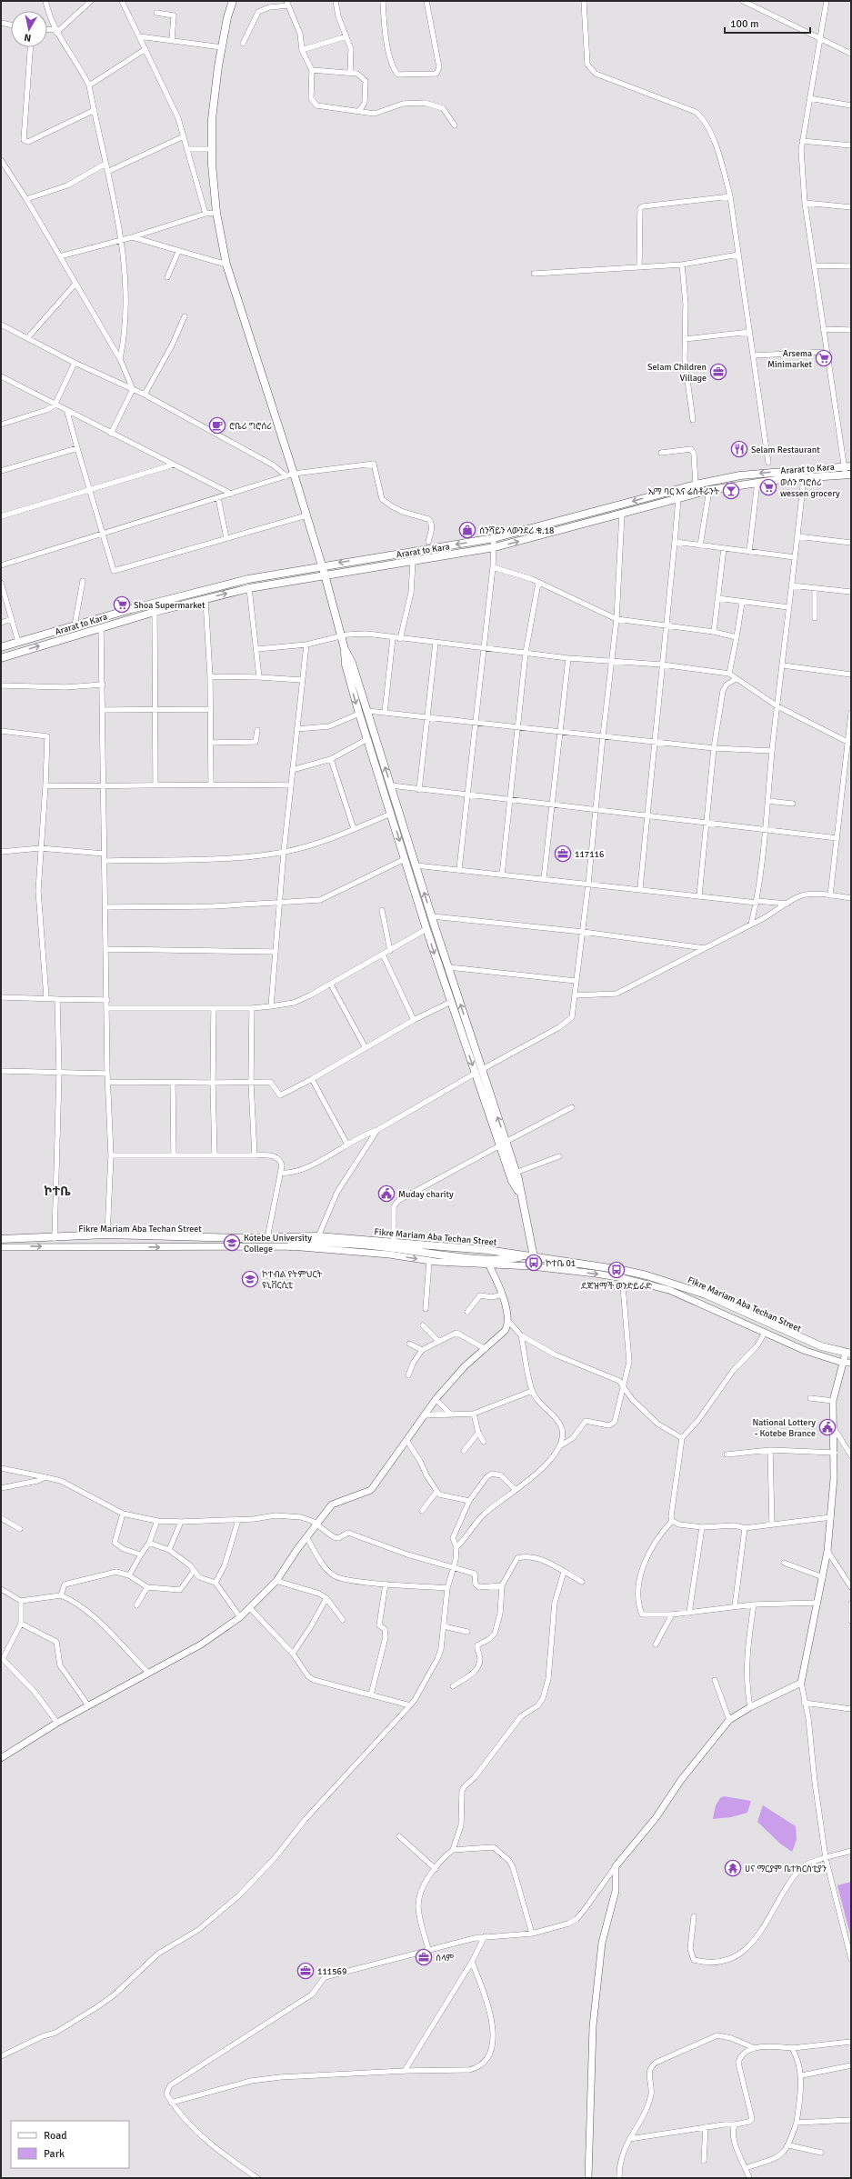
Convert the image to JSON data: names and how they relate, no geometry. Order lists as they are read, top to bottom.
{
  "streets": {
    "main road": ["Ararat to Kara", "Fikre Mariam Aba Techan Street"]
  },
  "districts": ["ኮተቤ"],
  "places": {
    "supermarket": ["Arsema Minimarket", "ወሰን ግሮሰሪ wessen grocery", "Shoa Supermarket"],
    "office": [
      "Selam Children Village",
      "117116",
      "ሰላም",
      "111569"
    ],
    "cafe": ["ሮቤሪ ግሮሰሪ"],
    "restaurant": ["Selam Restaurant"],
    "bar": ["ኤማ ባር እና ሬስቶራንት"],
    "shop": ["ሰንሻይን ላውንደሪ ቁ.18"],
    "public building": ["Muday charity", "National Lottery - Kotebe Brance"],
    "school or university": ["Kotebe University College", "ኮተብል የትምህርት ዩኒቨርሲቲ"],
    "bus stop": ["ኮተቤ 01", "ደጃዝማች ወንድይራድ"],
    "temple": ["ሀና ማርያም ቤተክርስቲያን"]
  },
  "legend": ["Road", "Park"],
  "scale_bar": "100 m",
  "north": "bottom"
}
